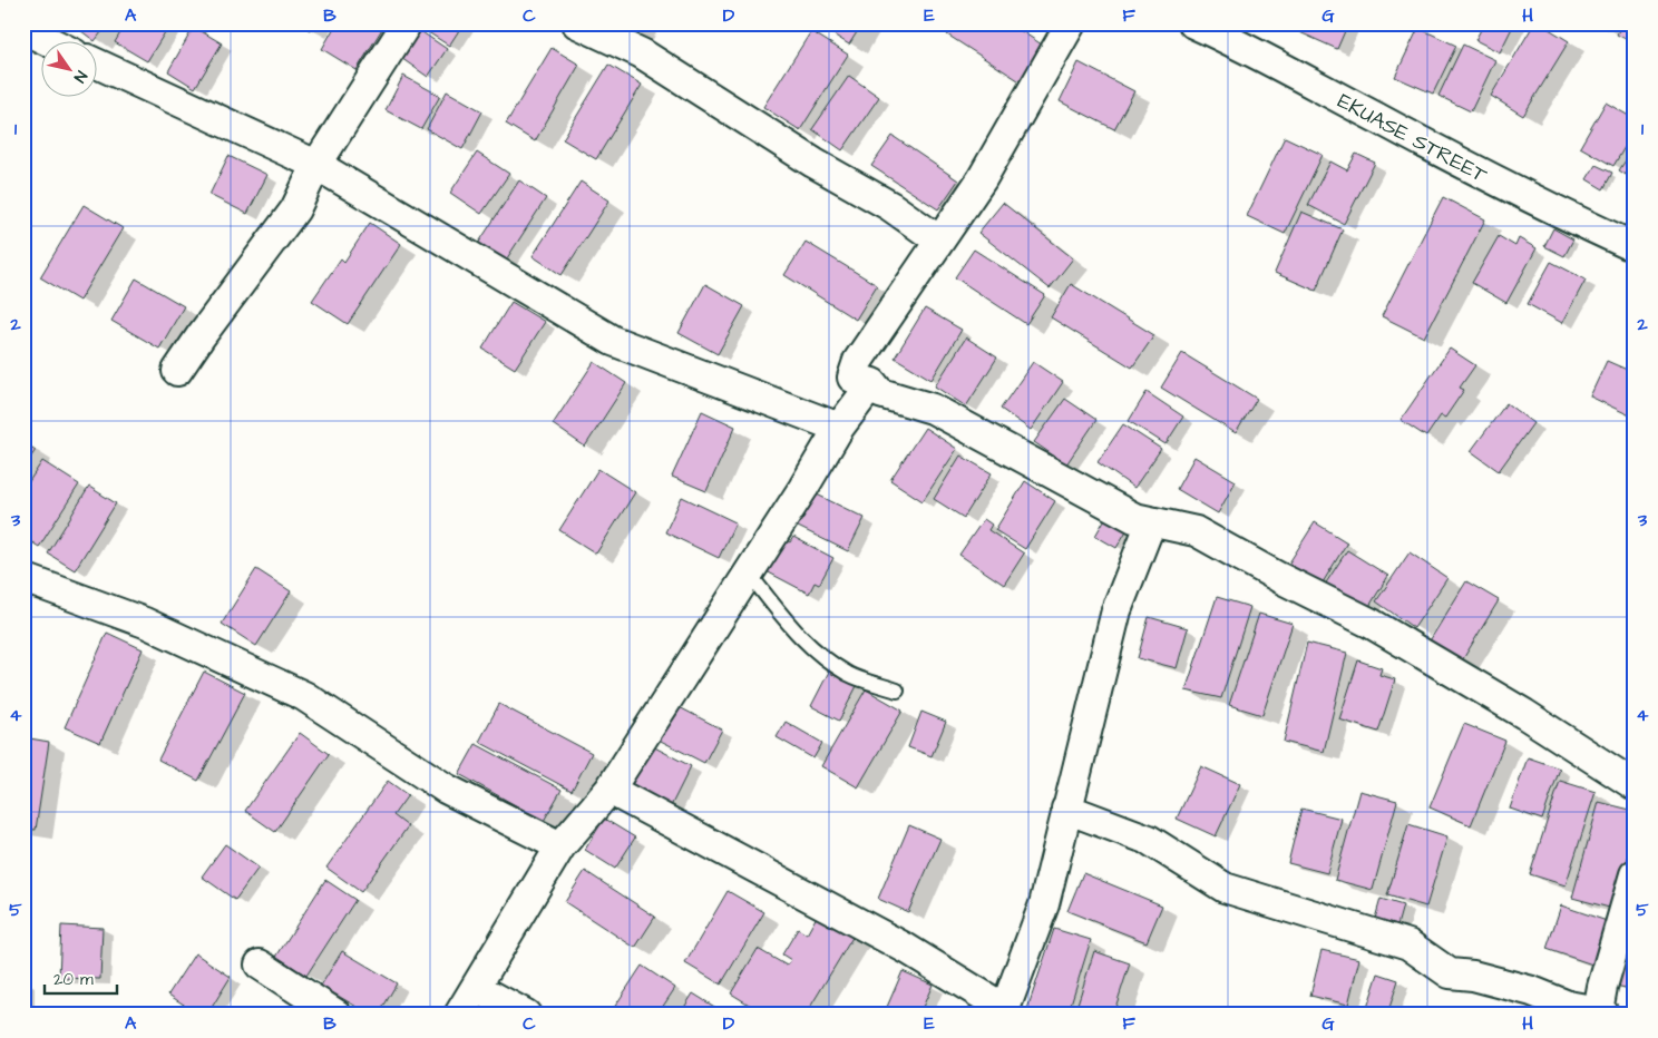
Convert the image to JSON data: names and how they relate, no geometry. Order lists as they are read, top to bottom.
{
  "streets": {
    "street": ["EKUASE STREET"]
  },
  "scale_bar": "20 m",
  "north": "bottom right",
  "grid": {
    "columns": [
      "A",
      "B",
      "C",
      "D",
      "E",
      "F",
      "G",
      "H"
    ],
    "rows": [
      "1",
      "2",
      "3",
      "4",
      "5"
    ]
  }
}
